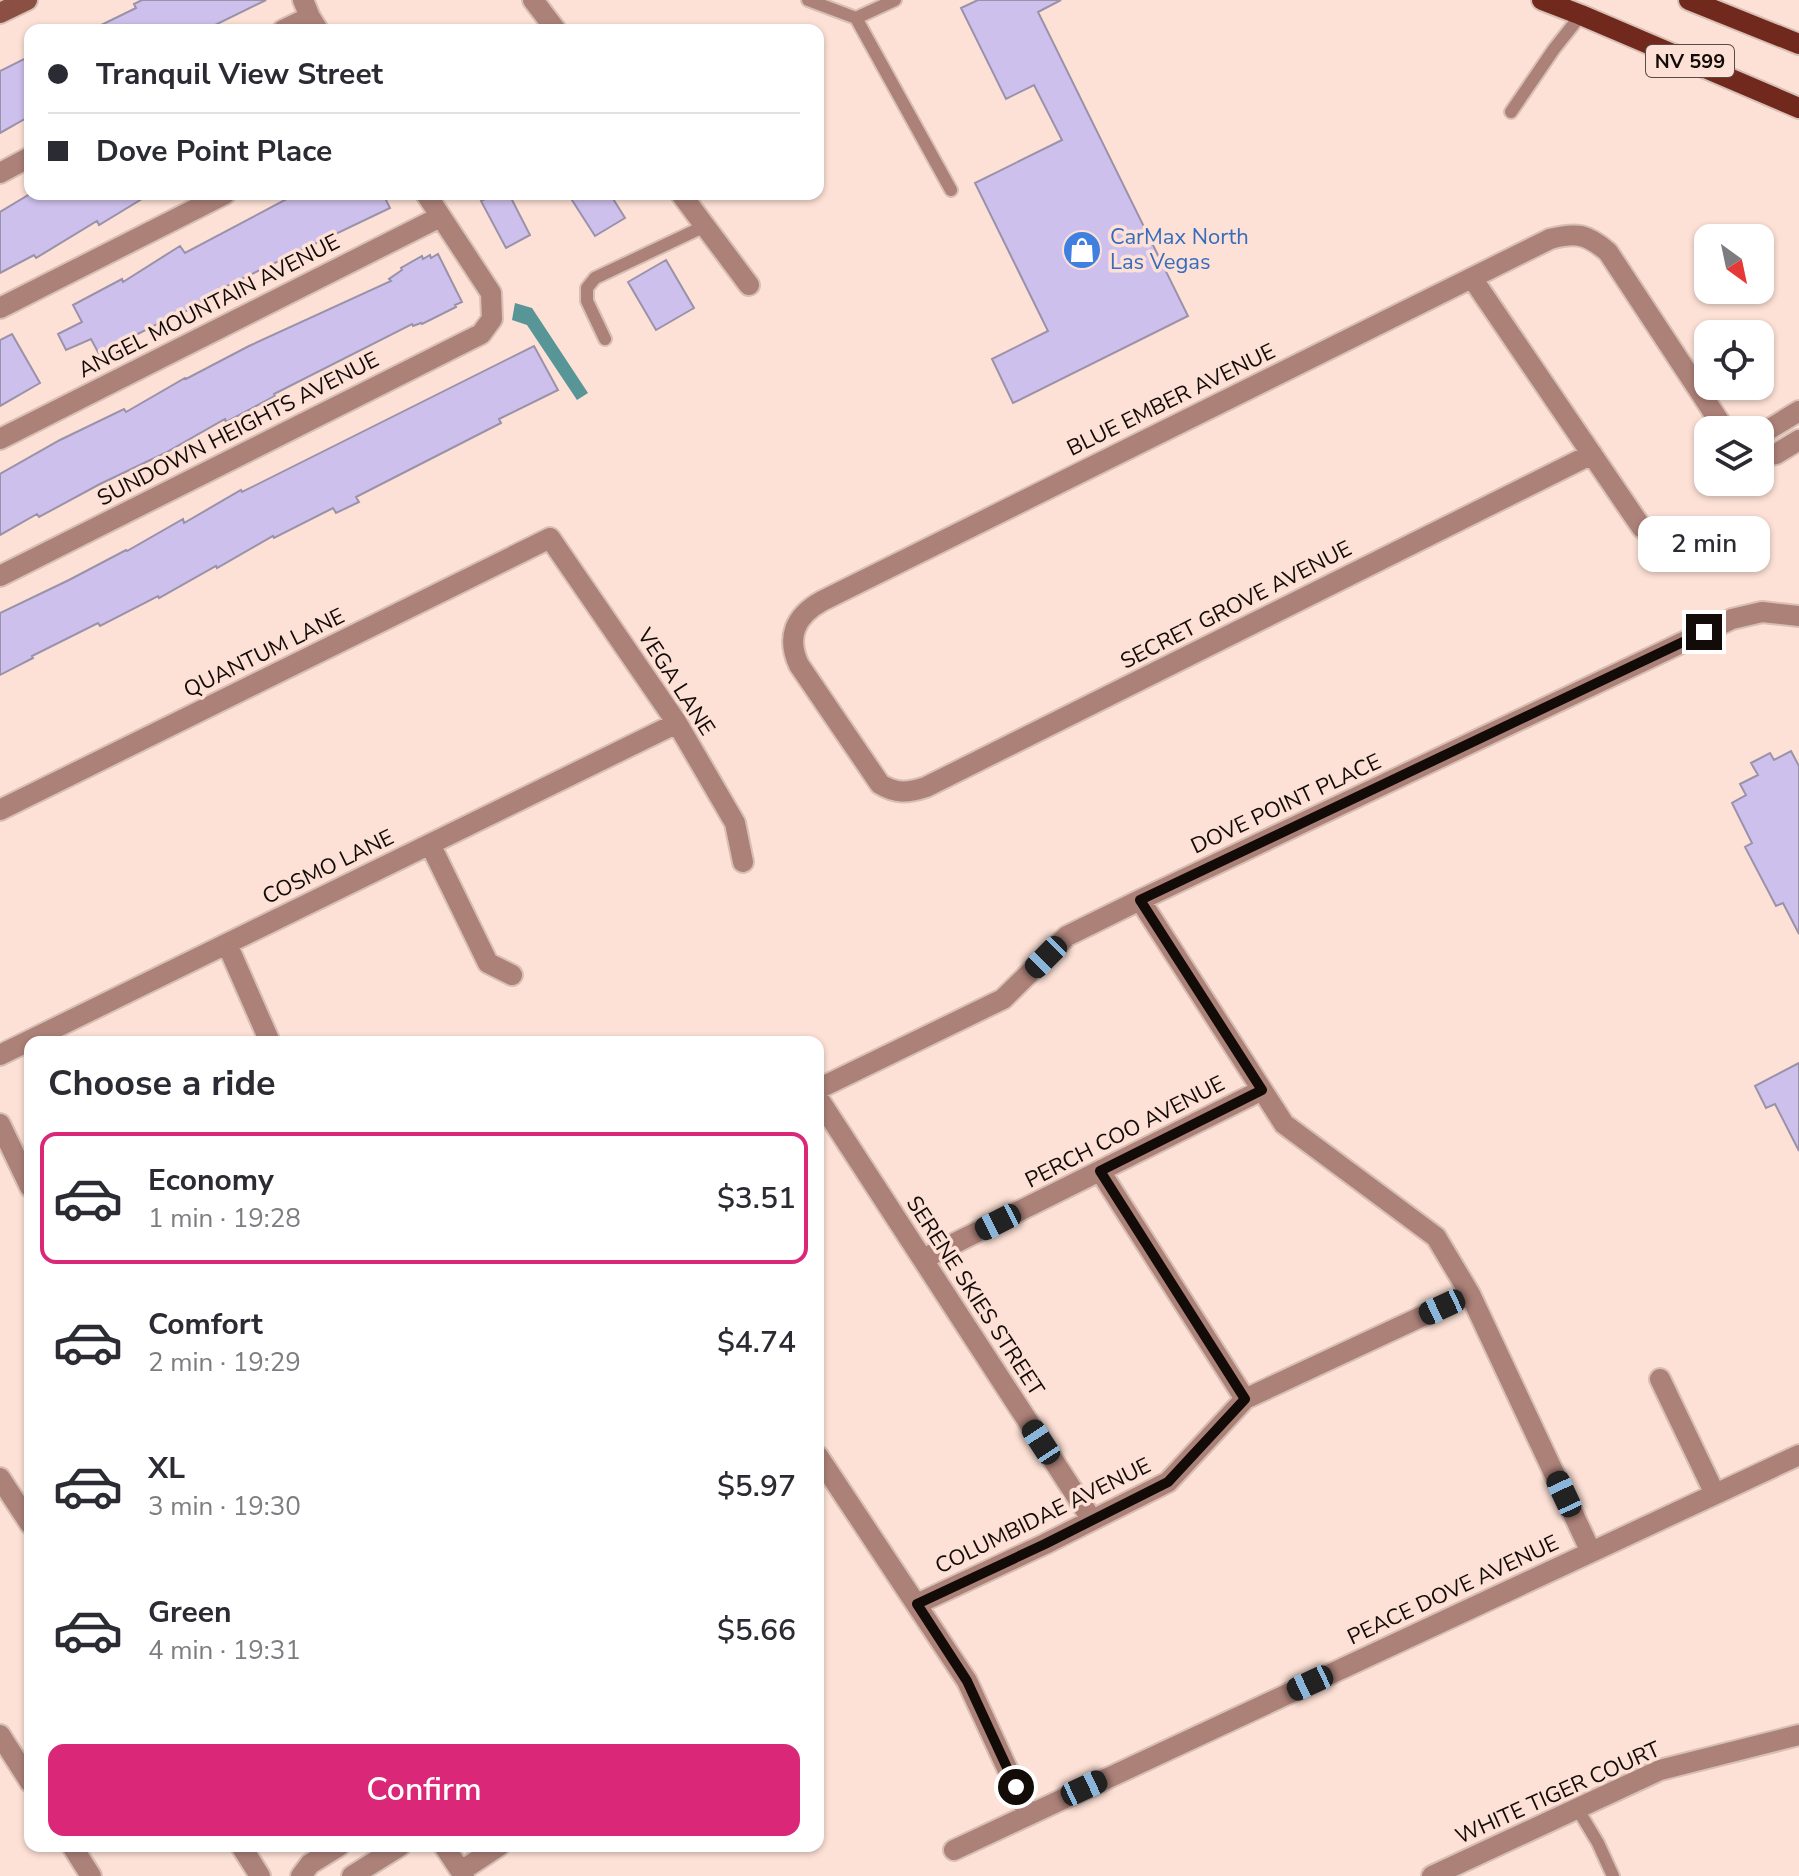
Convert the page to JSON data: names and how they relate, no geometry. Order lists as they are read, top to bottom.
{
  "streets": {
    "main road": ["NV 599"],
    "street": [
      "ANGEL MOUNTAIN AVENUE",
      "BLUE EMBER AVENUE",
      "SUNDOWN HEIGHTS AVENUE",
      "SECRET GROVE AVENUE",
      "QUANTUM LANE",
      "VEGA LANE",
      "DOVE POINT PLACE",
      "COSMO LANE",
      "PERCH COO AVENUE",
      "SERENE SKIES STREET",
      "COLUMBIDAE AVENUE",
      "PEACE DOVE AVENUE",
      "WHITE TIGER COURT"
    ]
  },
  "crossings": [
    ["ANGEL MOUNTAIN AVENUE", "SUNDOWN HEIGHTS AVENUE"],
    ["BLUE EMBER AVENUE", "SECRET GROVE AVENUE"],
    ["QUANTUM LANE", "VEGA LANE"],
    ["VEGA LANE", "COSMO LANE"],
    ["PERCH COO AVENUE", "SERENE SKIES STREET"],
    ["SERENE SKIES STREET", "COLUMBIDAE AVENUE"]
  ],
  "places": {
    "shop": ["CarMax North Las Vegas"]
  },
  "north": "bottom right",
  "page": {
    "banner": ["Tranquil View Street", "Dove Point Place"],
    "bubble": "2 min",
    "heading": "Choose a ride",
    "list": [
      {
        "name": "Economy",
        "note": "1 min · 19:28",
        "value": "$3.51"
      },
      {
        "name": "Comfort",
        "note": "2 min · 19:29",
        "value": "$4.74"
      },
      {
        "name": "XL",
        "note": "3 min · 19:30",
        "value": "$5.97"
      },
      {
        "name": "Green",
        "note": "4 min · 19:31",
        "value": "$5.66"
      }
    ],
    "buttons": "Confirm"
  }
}
